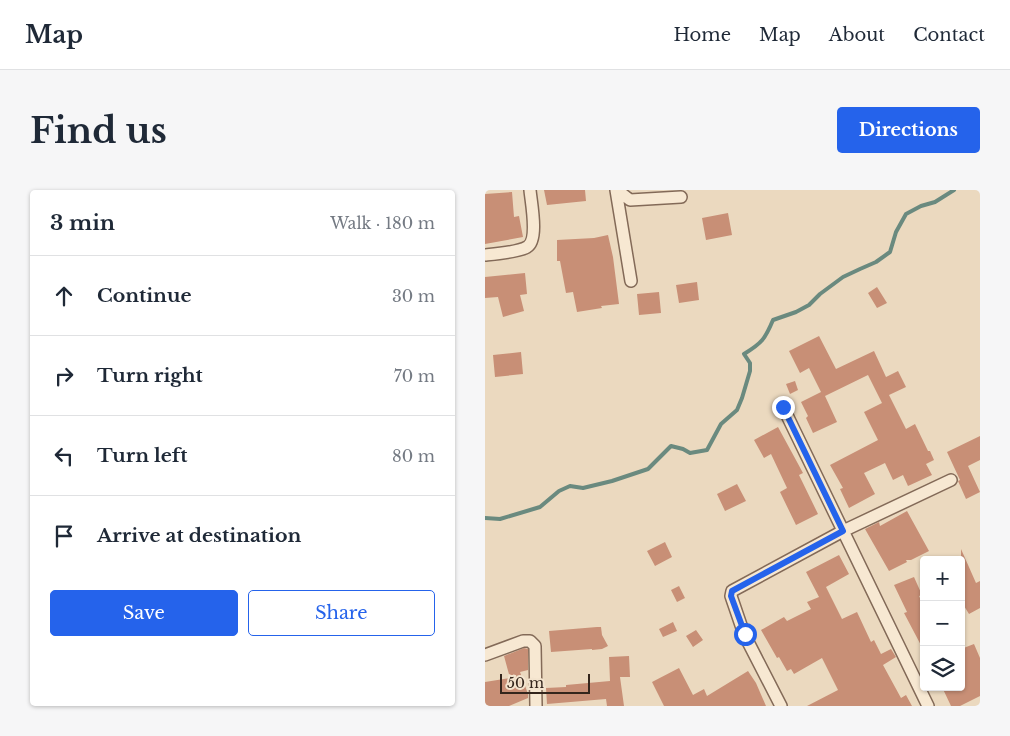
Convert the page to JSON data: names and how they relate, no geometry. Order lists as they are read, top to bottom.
{
  "scale_bar": "50 m",
  "page": {
    "header": "Map",
    "nav": [
      "Home",
      "Map",
      "About",
      "Contact"
    ],
    "buttons": [
      "Directions",
      ["Save", "Share"]
    ],
    "title": "Find us",
    "heading": ["3 min", "Walk · 180 m"],
    "list": [
      ["Continue", "30 m"],
      ["Turn right", "70 m"],
      ["Turn left", "80 m"],
      "Arrive at destination"
    ],
    "map_buttons": ["+", "−"],
    "scale": "50 m"
  }
}
